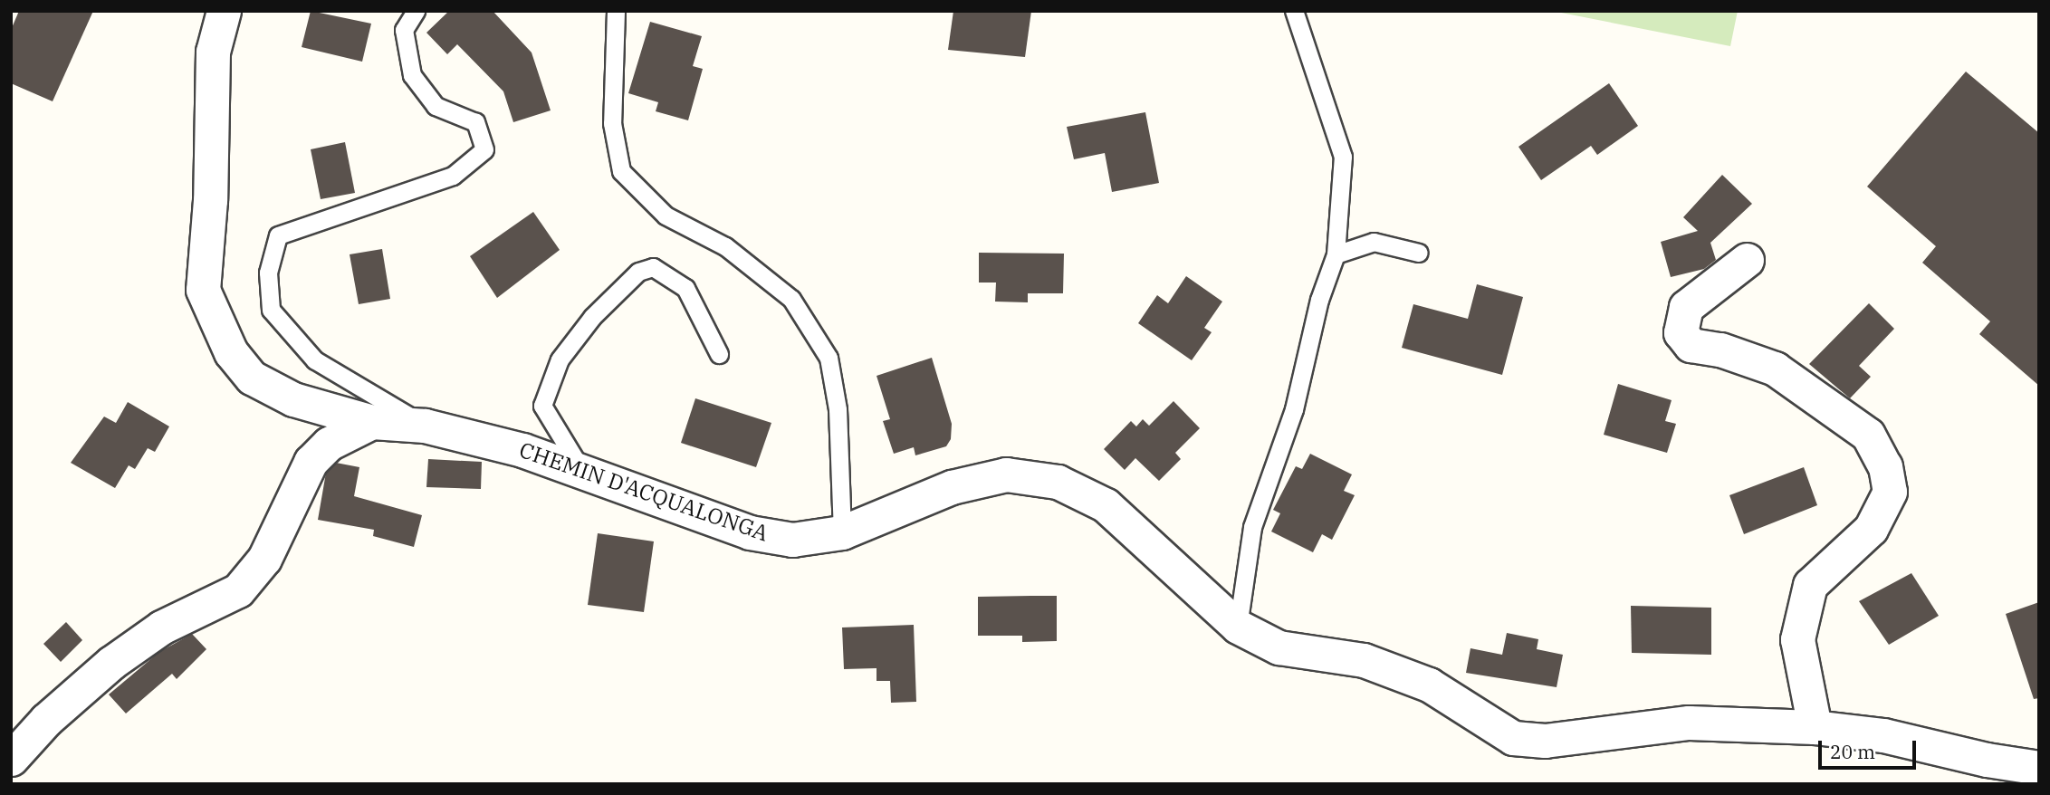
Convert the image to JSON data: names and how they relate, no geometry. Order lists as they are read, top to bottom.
{
  "streets": {
    "street": ["CHEMIN D'ACQUALONGA"]
  },
  "scale_bar": "20 m"
}
